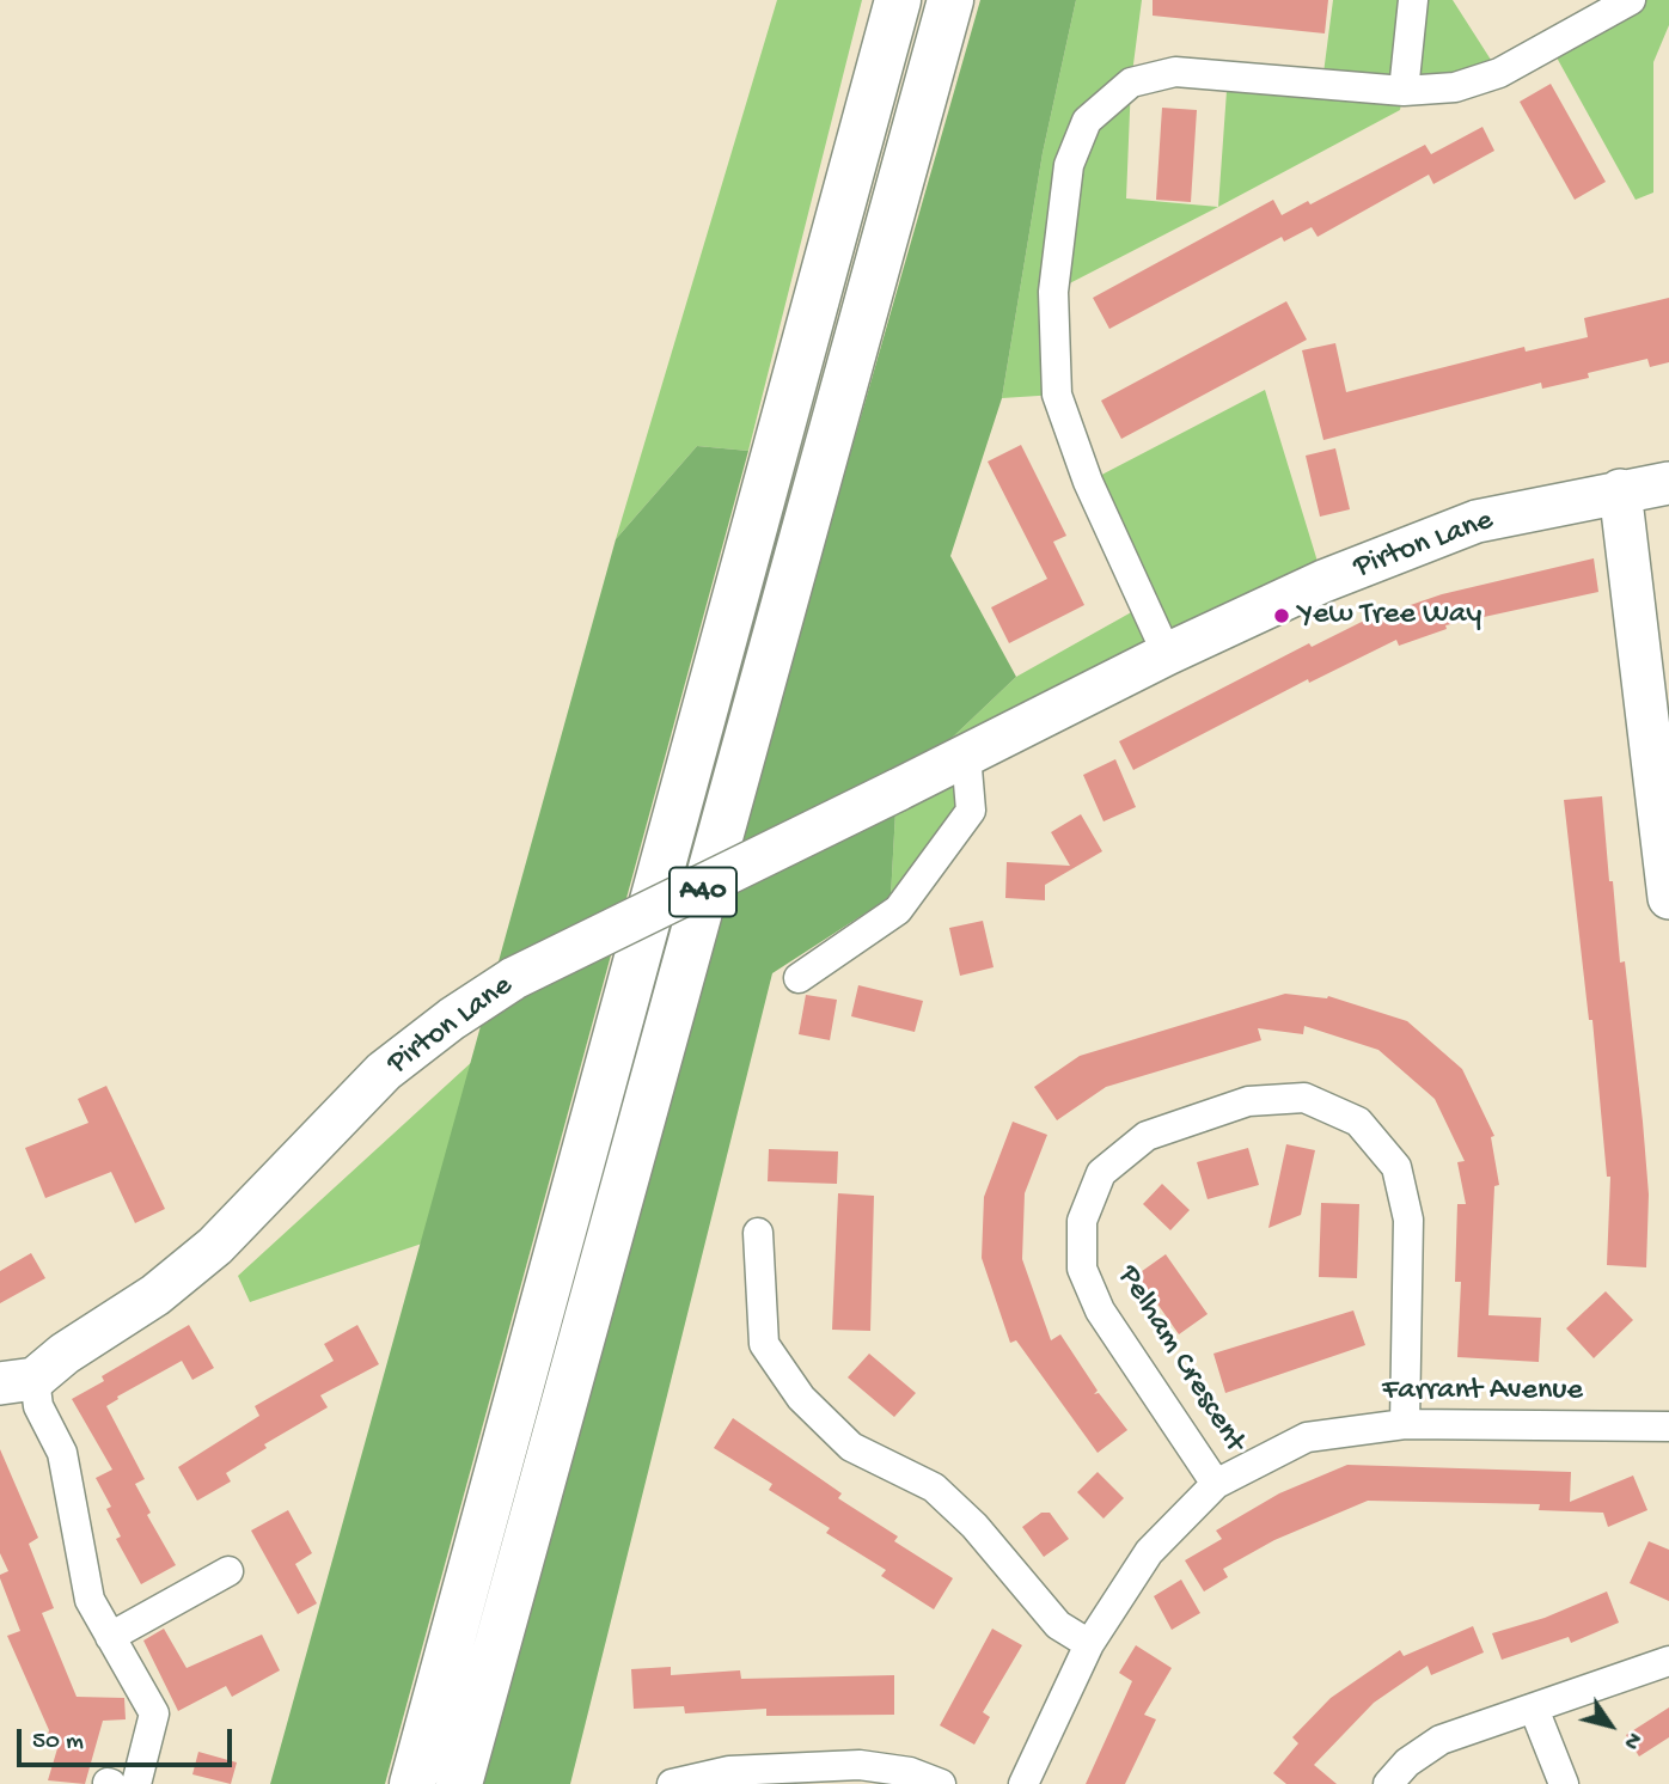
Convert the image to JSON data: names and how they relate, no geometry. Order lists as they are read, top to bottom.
{
  "streets": {
    "highway": ["A40"],
    "street": ["Pirton Lane", "Pelham Crescent", "Farrant Avenue"]
  },
  "crossings": [
    ["Pelham Crescent", "Farrant Avenue"]
  ],
  "places": ["Yew Tree Way"],
  "scale_bar": "50 m",
  "north": "bottom right"
}
